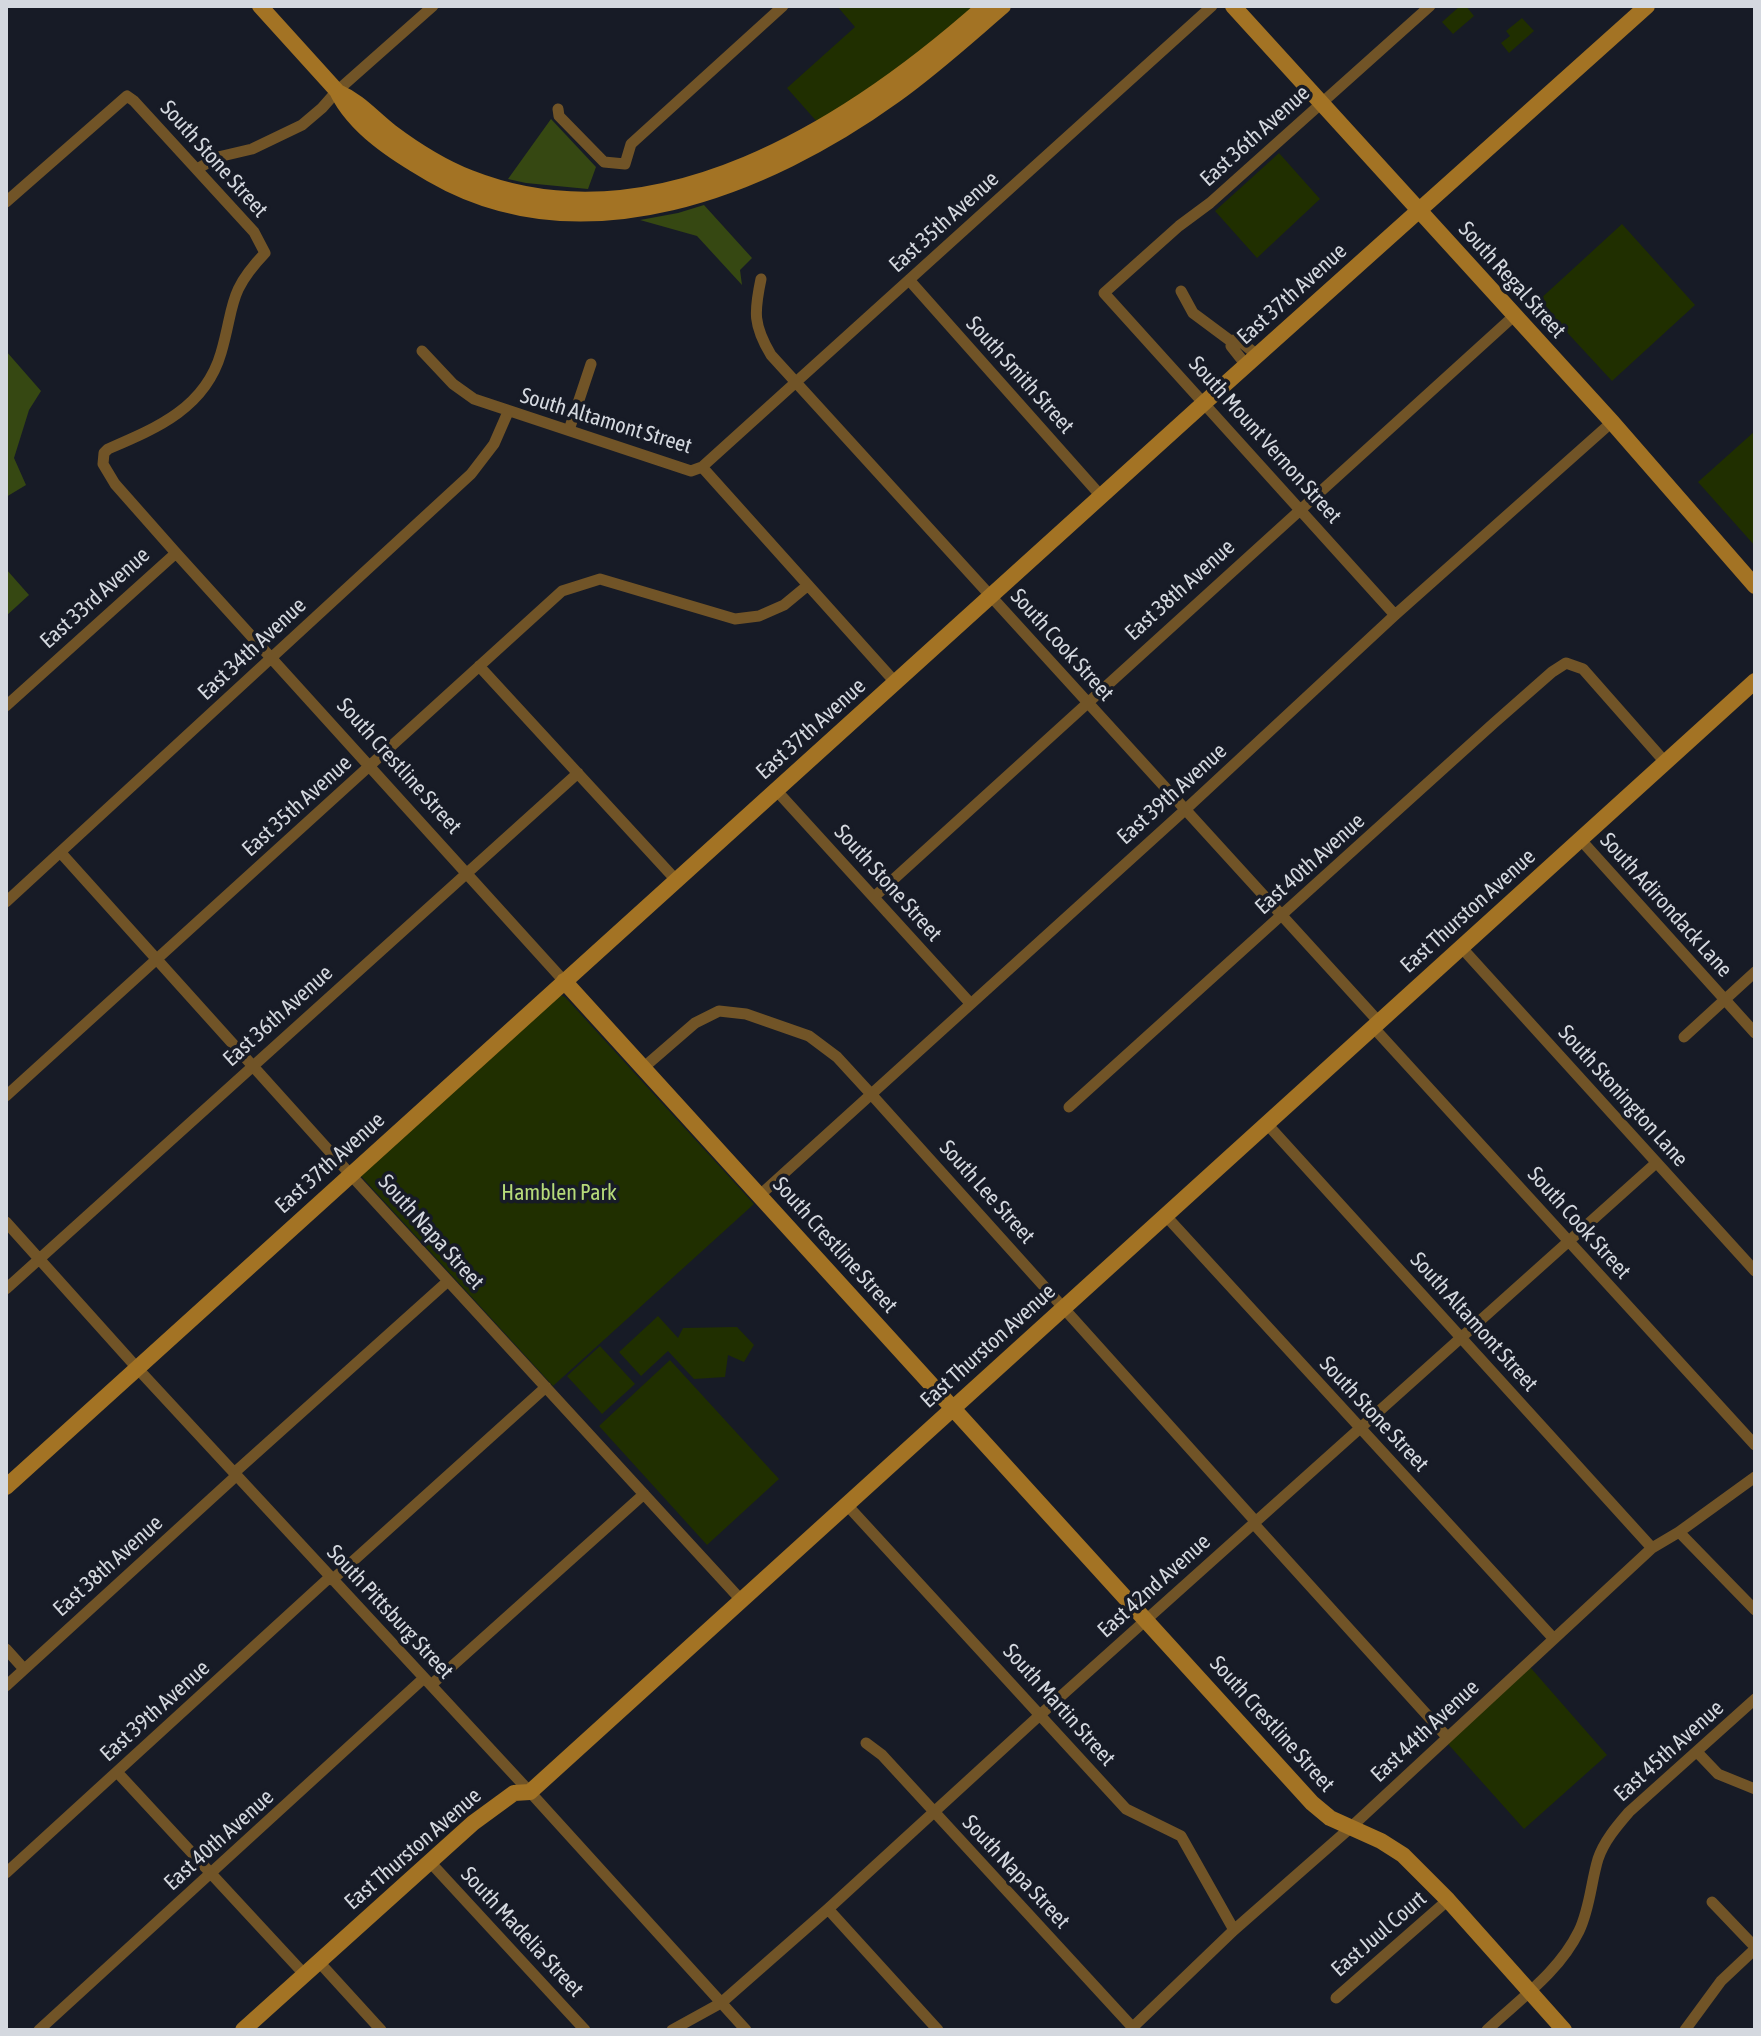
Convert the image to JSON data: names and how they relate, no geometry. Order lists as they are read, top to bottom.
{
  "streets": {
    "street": [
      "East 36th Avenue",
      "South Stone Street",
      "East 35th Avenue",
      "South Regal Street",
      "East 37th Avenue",
      "South Smith Street",
      "South Altamont Street",
      "South Mount Vernon Street",
      "East 38th Avenue",
      "East 33rd Avenue",
      "South Cook Street",
      "East 34th Avenue",
      "South Crestline Street",
      "East 39th Avenue",
      "East 40th Avenue",
      "South Adirondack Lane",
      "East Thurston Avenue",
      "South Stonington Lane",
      "South Lee Street",
      "South Napa Street",
      "East 42nd Avenue",
      "South Pittsburg Street",
      "South Martin Street",
      "East 44th Avenue",
      "East 45th Avenue",
      "South Madelia Street",
      "East Juul Court"
    ]
  },
  "crossings": [
    ["East 36th Avenue", "South Regal Street"],
    ["East 36th Avenue", "South Mount Vernon Street"],
    ["East 36th Avenue", "South Crestline Street"],
    ["East 36th Avenue", "South Napa Street"],
    ["East 36th Avenue", "South Pittsburg Street"],
    ["South Stone Street", "East 37th Avenue"],
    ["South Stone Street", "East 38th Avenue"],
    ["South Stone Street", "South Crestline Street"],
    ["South Stone Street", "East 39th Avenue"],
    ["South Stone Street", "East Thurston Avenue"],
    ["South Stone Street", "East 42nd Avenue"],
    ["South Stone Street", "East 44th Avenue"],
    ["East 35th Avenue", "South Smith Street"],
    ["East 35th Avenue", "South Altamont Street"],
    ["East 35th Avenue", "South Cook Street"],
    ["East 35th Avenue", "South Crestline Street"],
    ["East 35th Avenue", "South Napa Street"],
    ["South Regal Street", "East 37th Avenue"],
    ["South Regal Street", "East 38th Avenue"],
    ["South Regal Street", "East 39th Avenue"],
    ["East 37th Avenue", "South Smith Street"],
    ["East 37th Avenue", "South Altamont Street"],
    ["East 37th Avenue", "South Mount Vernon Street"],
    ["East 37th Avenue", "South Cook Street"],
    ["East 37th Avenue", "South Crestline Street"],
    ["East 37th Avenue", "South Napa Street"],
    ["East 37th Avenue", "South Pittsburg Street"],
    ["South Altamont Street", "East 34th Avenue"],
    ["South Altamont Street", "East Thurston Avenue"],
    ["South Altamont Street", "East 42nd Avenue"],
    ["South Altamont Street", "East 44th Avenue"],
    ["South Mount Vernon Street", "East 38th Avenue"],
    ["South Mount Vernon Street", "East 39th Avenue"],
    ["East 38th Avenue", "South Cook Street"],
    ["East 38th Avenue", "South Napa Street"],
    ["East 38th Avenue", "South Pittsburg Street"],
    ["East 33rd Avenue", "South Crestline Street"],
    ["South Cook Street", "East 39th Avenue"],
    ["South Cook Street", "East 40th Avenue"],
    ["South Cook Street", "East Thurston Avenue"],
    ["South Cook Street", "East 42nd Avenue"],
    ["East 34th Avenue", "South Crestline Street"],
    ["East 34th Avenue", "South Napa Street"],
    ["South Crestline Street", "East 39th Avenue"],
    ["South Crestline Street", "East Thurston Avenue"],
    ["South Crestline Street", "South Lee Street"],
    ["South Crestline Street", "East 42nd Avenue"],
    ["South Crestline Street", "East 44th Avenue"],
    ["South Crestline Street", "East 45th Avenue"],
    ["South Crestline Street", "East Juul Court"],
    ["East 39th Avenue", "South Lee Street"],
    ["East 39th Avenue", "South Napa Street"],
    ["East 39th Avenue", "South Pittsburg Street"],
    ["East 40th Avenue", "East Thurston Avenue"],
    ["East 40th Avenue", "South Napa Street"],
    ["East 40th Avenue", "South Pittsburg Street"],
    ["South Adirondack Lane", "East Thurston Avenue"],
    ["East Thurston Avenue", "South Stonington Lane"],
    ["East Thurston Avenue", "South Lee Street"],
    ["East Thurston Avenue", "South Napa Street"],
    ["East Thurston Avenue", "South Pittsburg Street"],
    ["East Thurston Avenue", "South Martin Street"],
    ["East Thurston Avenue", "South Madelia Street"],
    ["South Stonington Lane", "East 42nd Avenue"],
    ["South Lee Street", "East 42nd Avenue"],
    ["South Lee Street", "East 44th Avenue"],
    ["South Napa Street", "East 42nd Avenue"],
    ["South Napa Street", "East 44th Avenue"],
    ["East 42nd Avenue", "South Pittsburg Street"],
    ["East 42nd Avenue", "South Martin Street"],
    ["South Martin Street", "East 44th Avenue"]
  ],
  "parks": ["Hamblen Park"]
}
